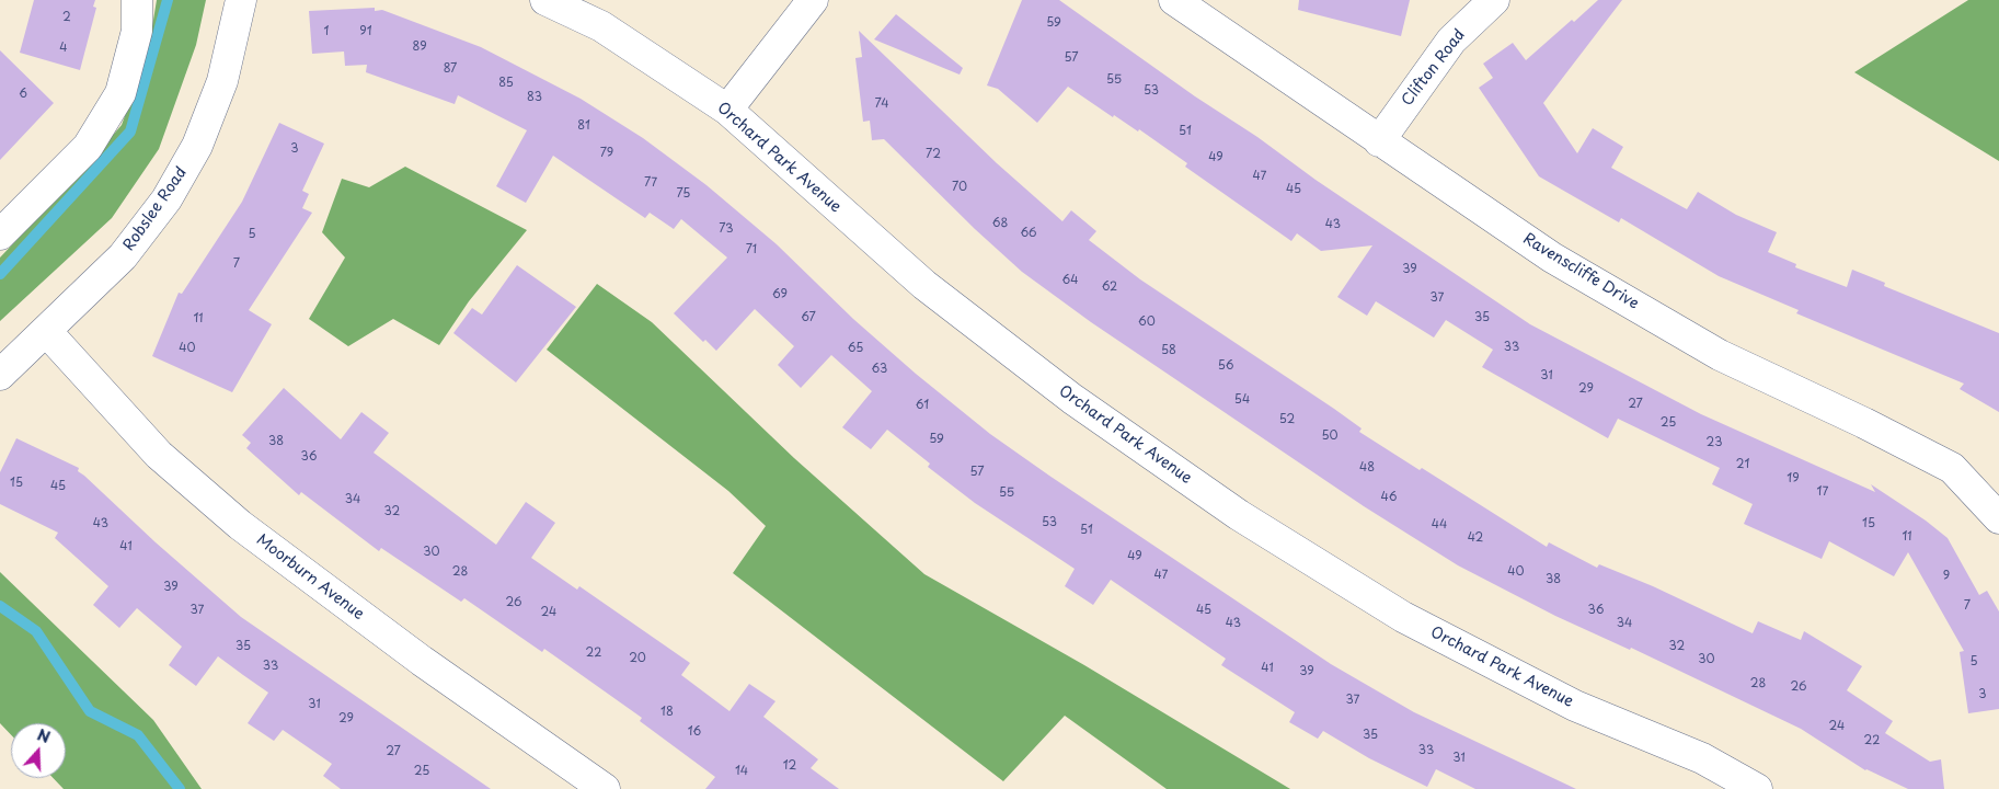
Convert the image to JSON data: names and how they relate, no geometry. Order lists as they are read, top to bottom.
{
  "streets": {
    "street": [
      "Clifton Road",
      "Orchard Park Avenue",
      "Robslee Road",
      "Ravenscliffe Drive",
      "Moorburn Avenue"
    ]
  },
  "crossings": [
    ["Clifton Road", "Ravenscliffe Drive"],
    ["Robslee Road", "Moorburn Avenue"]
  ],
  "house_numbers": [
    "2",
    "59",
    "1",
    "91",
    "89",
    "4",
    "57",
    "87",
    "55",
    "85",
    "53",
    "6",
    "83",
    "74",
    "81",
    "51",
    "3",
    "79",
    "72",
    "49",
    "47",
    "77",
    "70",
    "45",
    "75",
    "68",
    "43",
    "73",
    "66",
    "5",
    "71",
    "7",
    "39",
    "64",
    "62",
    "69",
    "37",
    "67",
    "35",
    "11",
    "60",
    "33",
    "40",
    "65",
    "58",
    "56",
    "63",
    "31",
    "29",
    "54",
    "27",
    "61",
    "52",
    "25",
    "50",
    "59",
    "38",
    "23",
    "36",
    "21",
    "48",
    "57",
    "19",
    "15",
    "45",
    "17",
    "55",
    "46",
    "34",
    "32",
    "53",
    "43",
    "15",
    "44",
    "51",
    "11",
    "42",
    "41",
    "30",
    "49",
    "28",
    "40",
    "47",
    "9",
    "38",
    "39",
    "26",
    "7",
    "37",
    "45",
    "36",
    "24",
    "43",
    "34",
    "35",
    "32",
    "22",
    "20",
    "30",
    "5",
    "33",
    "41",
    "39",
    "28",
    "26",
    "3",
    "37",
    "31",
    "18",
    "29",
    "24",
    "16",
    "35",
    "22",
    "33",
    "27",
    "31",
    "12",
    "25",
    "14"
  ],
  "north": "top"
}
